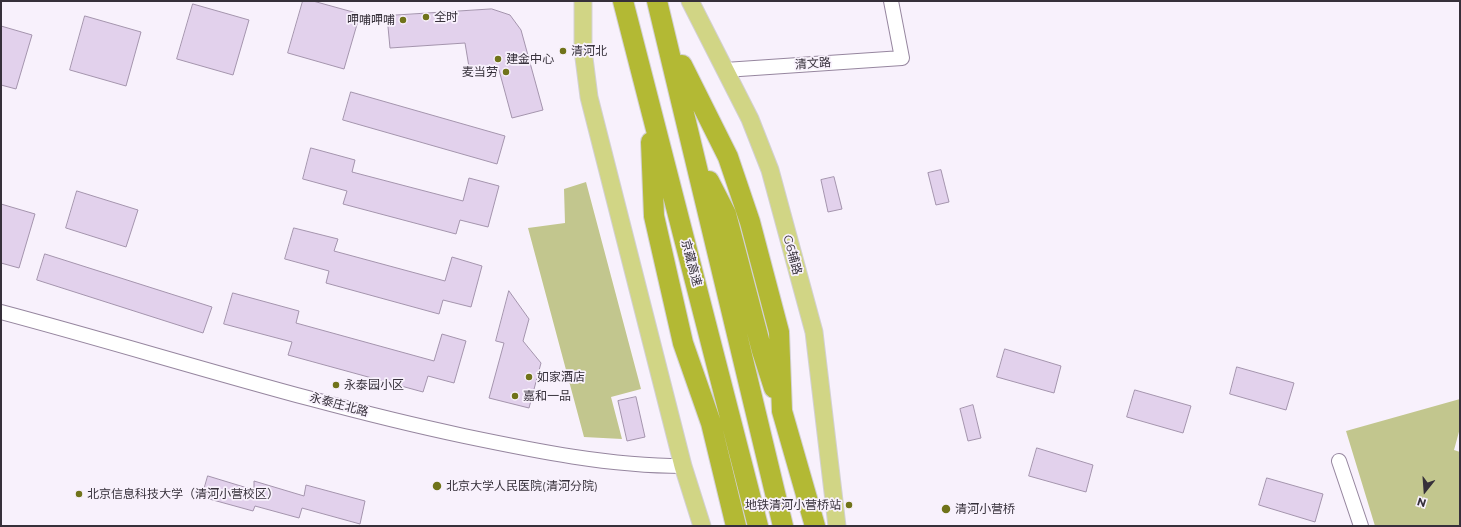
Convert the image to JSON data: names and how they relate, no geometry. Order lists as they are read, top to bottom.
{
  "streets": {
    "highway": ["京藏高速"],
    "main road": ["G6辅路"],
    "street": ["清文路", "永泰庄北路"]
  },
  "crossings": [
    ["清文路", "G6辅路"]
  ],
  "places": [
    "全时",
    "呷哺呷哺",
    "清河北",
    "建金中心",
    "麦当劳",
    "如家酒店",
    "永泰园小区",
    "嘉和一品",
    "北京大学人民医院(清河分院)",
    "北京信息科技大学（清河小营校区）",
    "地铁清河小营桥站",
    "清河小营桥"
  ],
  "north": "bottom"
}
